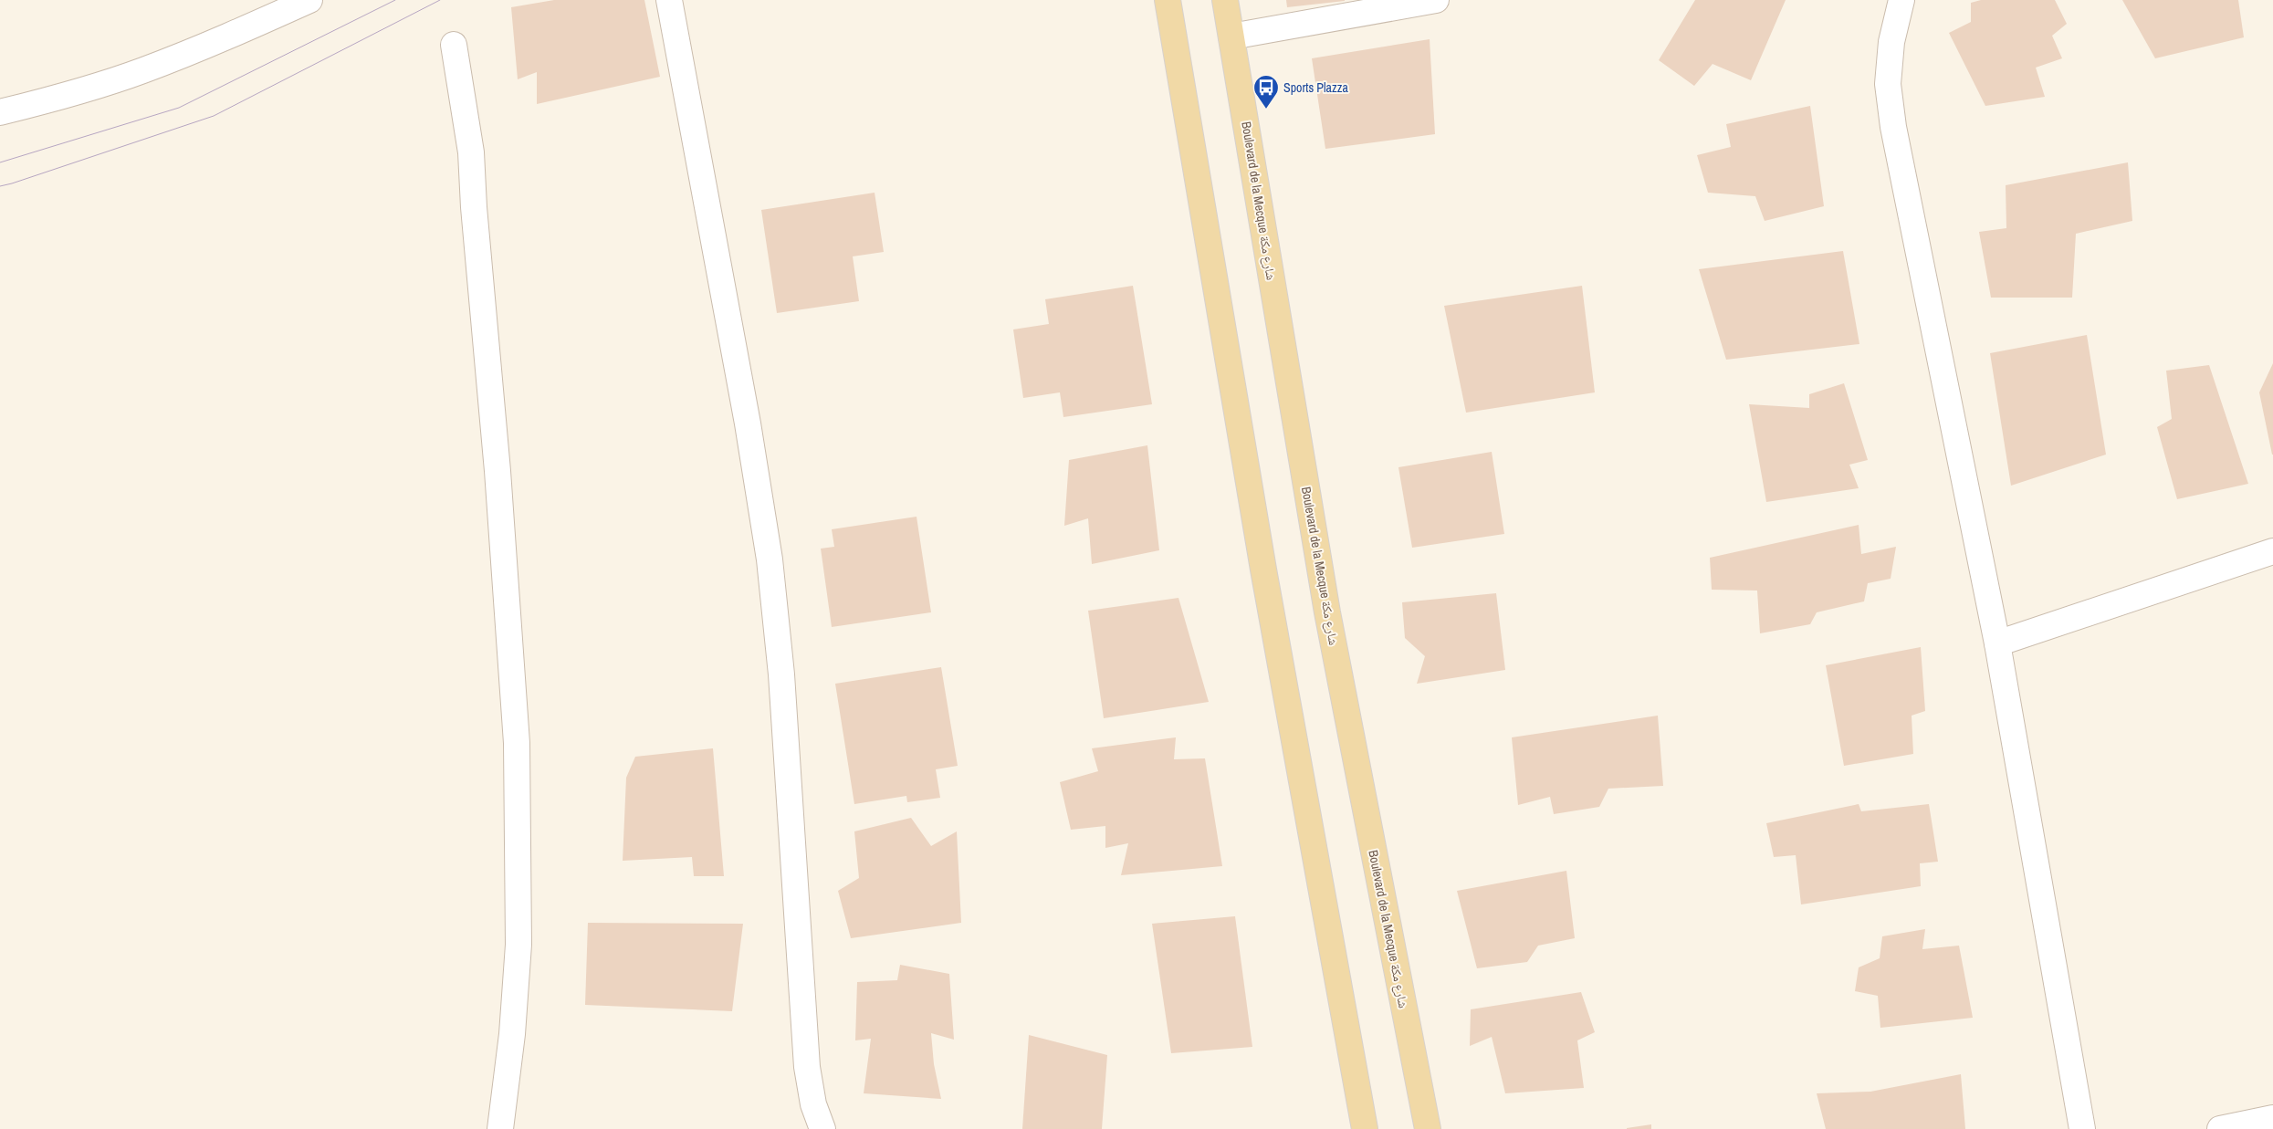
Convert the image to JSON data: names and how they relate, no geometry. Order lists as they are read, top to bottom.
{
  "streets": {
    "main road": ["Boulevard de la Mecque شارع مكة"]
  },
  "places": {
    "bus stop": ["Sports Plazza"]
  }
}
